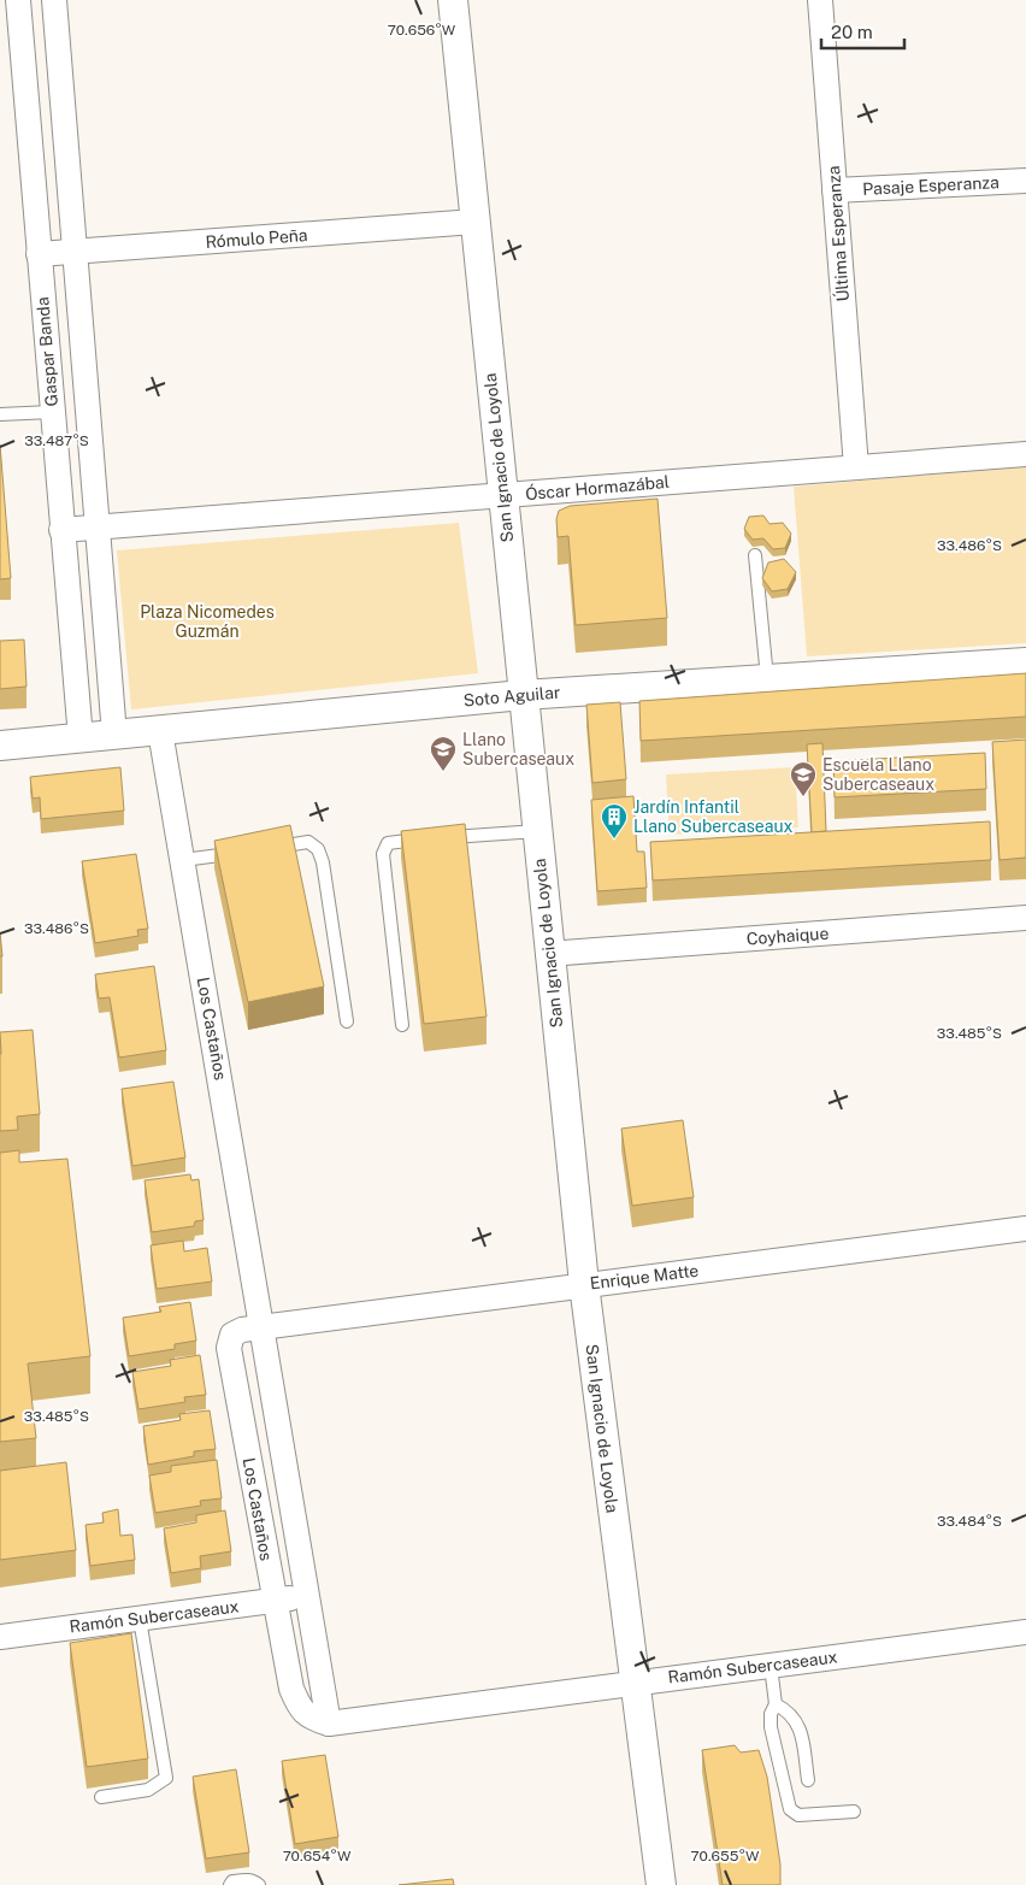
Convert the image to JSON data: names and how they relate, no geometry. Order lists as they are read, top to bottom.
{
  "streets": {
    "street": [
      "Pasaje Esperanza",
      "Última Esperanza",
      "Rómulo Peña",
      "Gaspar Banda",
      "San Ignacio de Loyola",
      "Óscar Hormazábal",
      "Soto Aguilar",
      "Coyhaique",
      "Los Castaños",
      "Enrique Matte",
      "Ramón Subercaseaux"
    ]
  },
  "crossings": [
    ["Pasaje Esperanza", "Última Esperanza"],
    ["Última Esperanza", "Óscar Hormazábal"],
    ["Rómulo Peña", "Gaspar Banda"],
    ["Rómulo Peña", "San Ignacio de Loyola"],
    ["Gaspar Banda", "Óscar Hormazábal"],
    ["Gaspar Banda", "Soto Aguilar"],
    ["San Ignacio de Loyola", "Óscar Hormazábal"],
    ["San Ignacio de Loyola", "Soto Aguilar"],
    ["San Ignacio de Loyola", "Coyhaique"],
    ["San Ignacio de Loyola", "Enrique Matte"],
    ["San Ignacio de Loyola", "Ramón Subercaseaux"],
    ["Soto Aguilar", "Los Castaños"],
    ["Los Castaños", "Enrique Matte"],
    ["Los Castaños", "Ramón Subercaseaux"]
  ],
  "parks": ["Plaza Nicomedes Guzmán"],
  "places": {
    "school or university": ["Llano Subercaseaux", "Escuela Llano Subercaseaux"],
    "building": ["Jardín Infantil Llano Subercaseaux"]
  },
  "scale_bar": "20 m",
  "coordinates": [
    "70.656°W",
    "33.487°S",
    "33.486°S",
    "33.485°S",
    "33.484°S",
    "70.654°W",
    "70.655°W"
  ]
}
